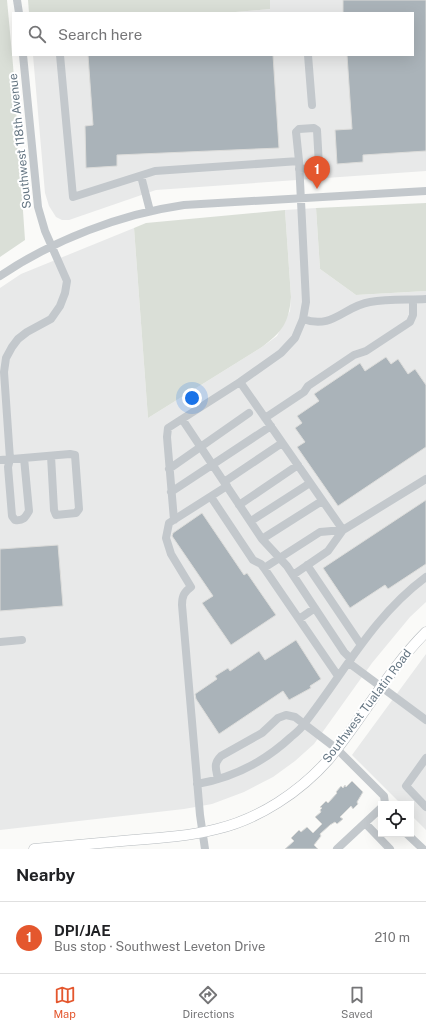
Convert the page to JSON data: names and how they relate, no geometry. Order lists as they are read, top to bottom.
{
  "streets": {
    "main road": ["Southwest Tualatin Road"],
    "street": ["Southwest 118th Avenue"]
  },
  "page": {
    "search": "Search here",
    "pins": "1",
    "heading": "Nearby",
    "list": [
      {
        "mark": "1",
        "name": "DPI/JAE",
        "note": "Bus stop · Southwest Leveton Drive",
        "value": "210 m"
      }
    ],
    "nav": ["Map", "Directions", "Saved"]
  }
}
